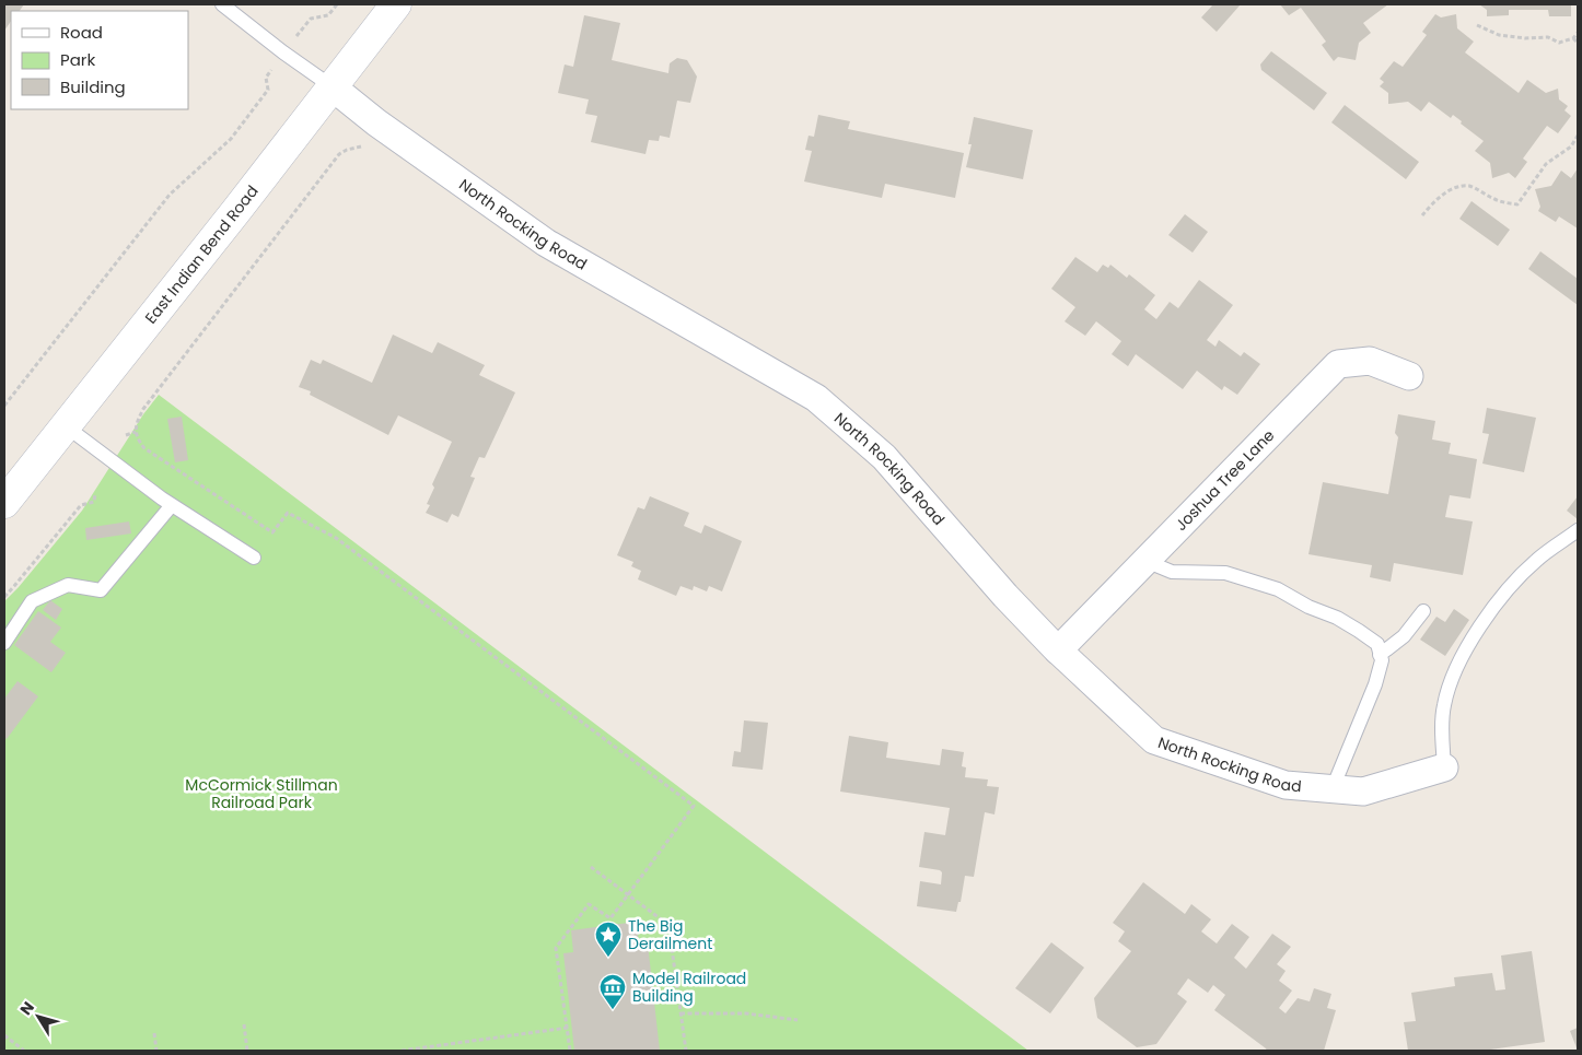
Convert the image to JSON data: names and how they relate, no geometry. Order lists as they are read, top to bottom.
{
  "streets": {
    "main road": ["East Indian Bend Road"],
    "street": ["North Rocking Road", "Joshua Tree Lane"]
  },
  "crossings": [
    ["North Rocking Road", "East Indian Bend Road"],
    ["North Rocking Road", "Joshua Tree Lane"]
  ],
  "parks": ["McCormick Stillman Railroad Park"],
  "places": {
    "place": ["The Big Derailment"],
    "museum": ["Model Railroad Building"]
  },
  "legend": ["Road", "Park", "Building"],
  "north": "top left"
}
